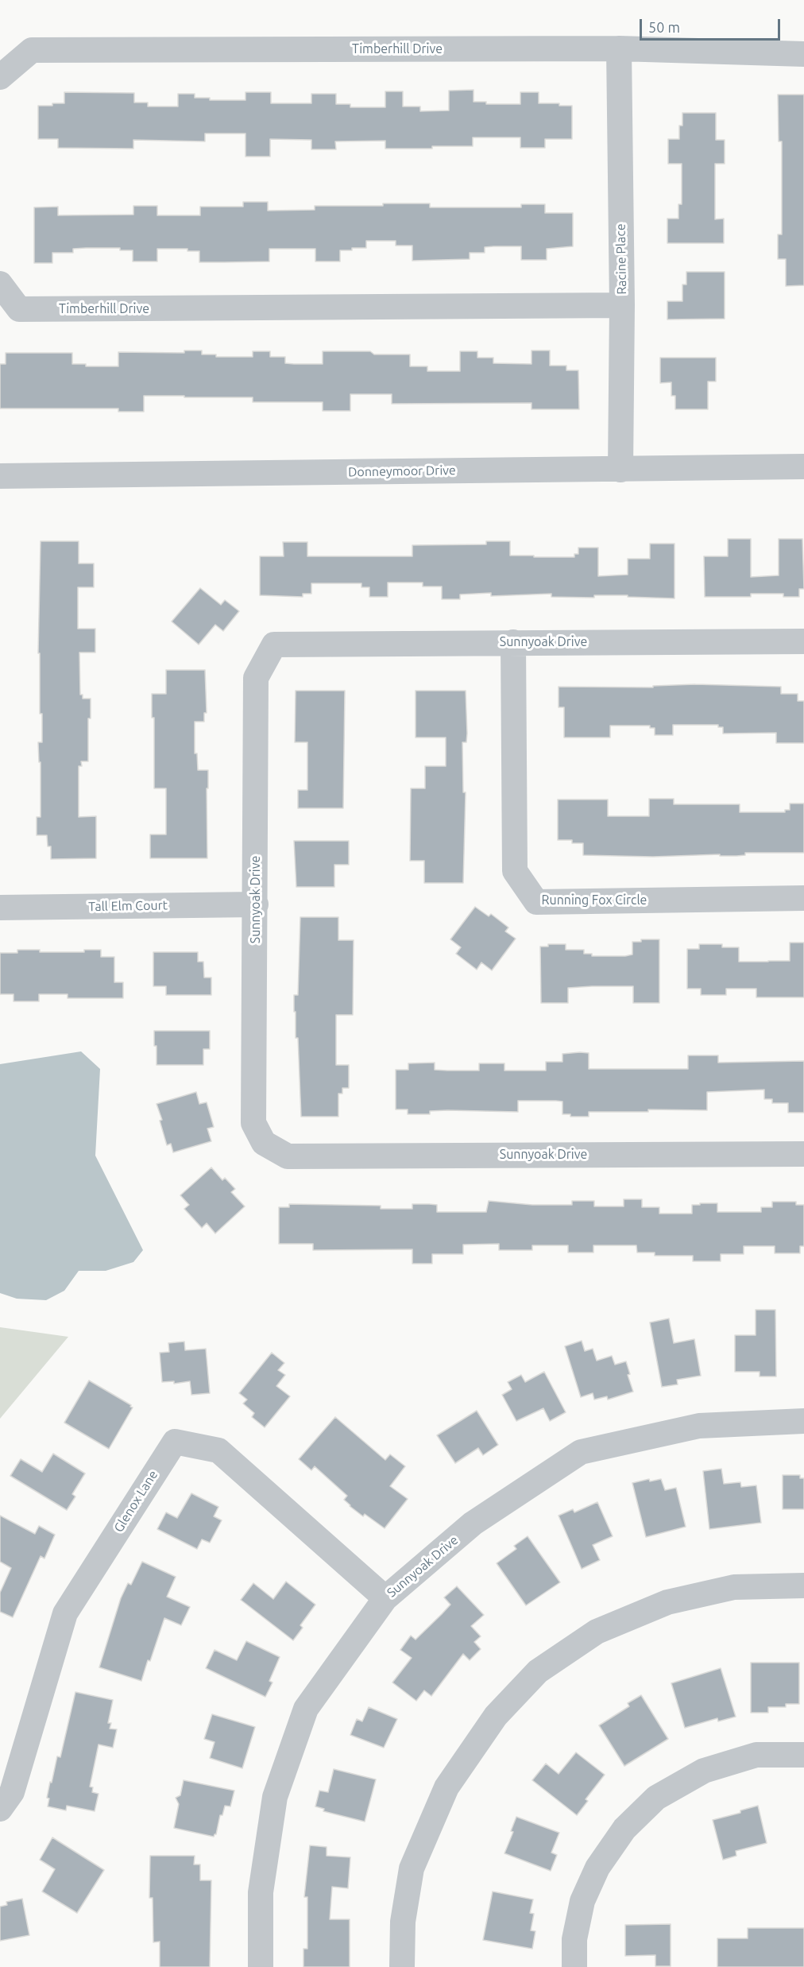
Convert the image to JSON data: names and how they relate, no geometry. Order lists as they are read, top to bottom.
{
  "streets": {
    "street": [
      "Timberhill Drive",
      "Racine Place",
      "Donneymoor Drive",
      "Sunnyoak Drive",
      "Running Fox Circle",
      "Tall Elm Court",
      "Glenox Lane"
    ]
  },
  "crossings": [
    ["Timberhill Drive", "Racine Place"],
    ["Racine Place", "Donneymoor Drive"],
    ["Sunnyoak Drive", "Running Fox Circle"],
    ["Sunnyoak Drive", "Tall Elm Court"],
    ["Sunnyoak Drive", "Glenox Lane"]
  ],
  "scale_bar": "50 m"
}
